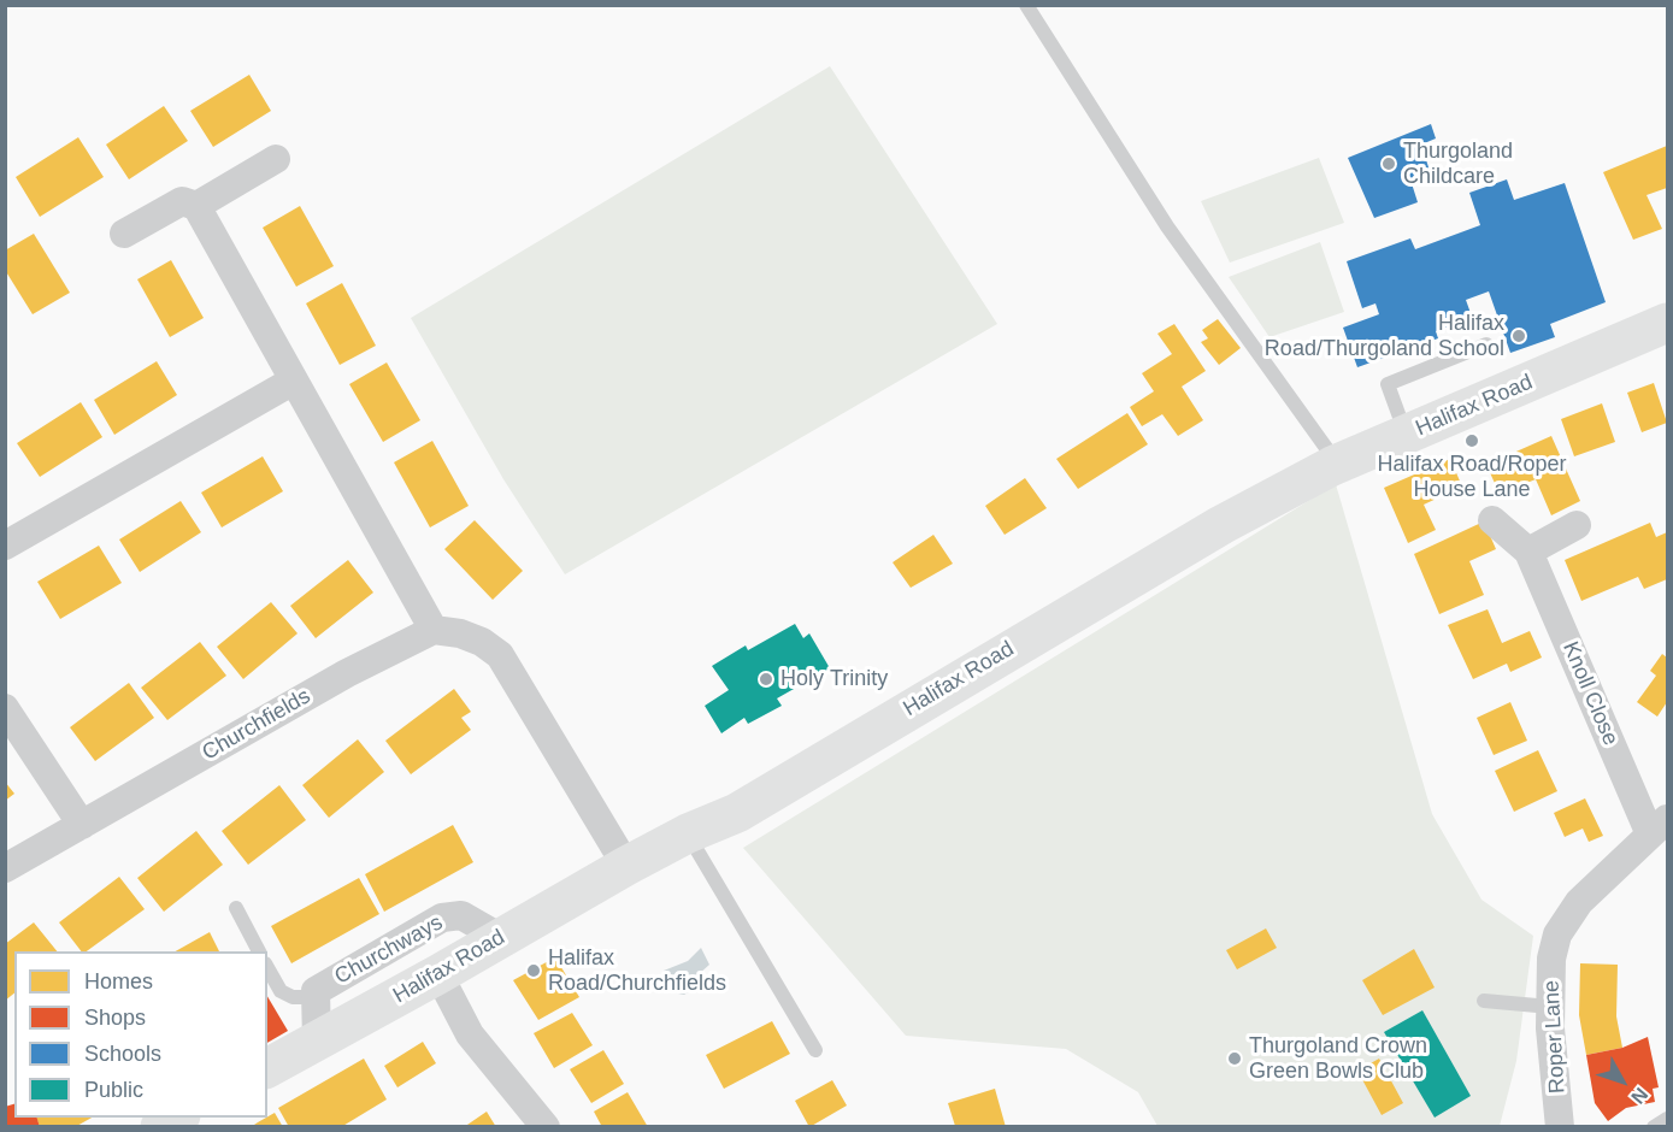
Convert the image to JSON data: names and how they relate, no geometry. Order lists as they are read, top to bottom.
{
  "streets": {
    "highway": ["Halifax Road"],
    "street": [
      "Knoll Close",
      "Churchfields",
      "Churchways",
      "Roper Lane"
    ]
  },
  "crossings": [
    ["Halifax Road", "Churchways"],
    ["Knoll Close", "Roper Lane"]
  ],
  "places": [
    "Thurgoland Childcare",
    "Halifax Road/Thurgoland School",
    "Halifax Road/Roper House Lane",
    "Holy Trinity",
    "Halifax Road/Churchfields",
    "Thurgoland Crown Green Bowls Club"
  ],
  "legend": [
    "Homes",
    "Shops",
    "Schools",
    "Public"
  ],
  "north": "bottom right"
}
